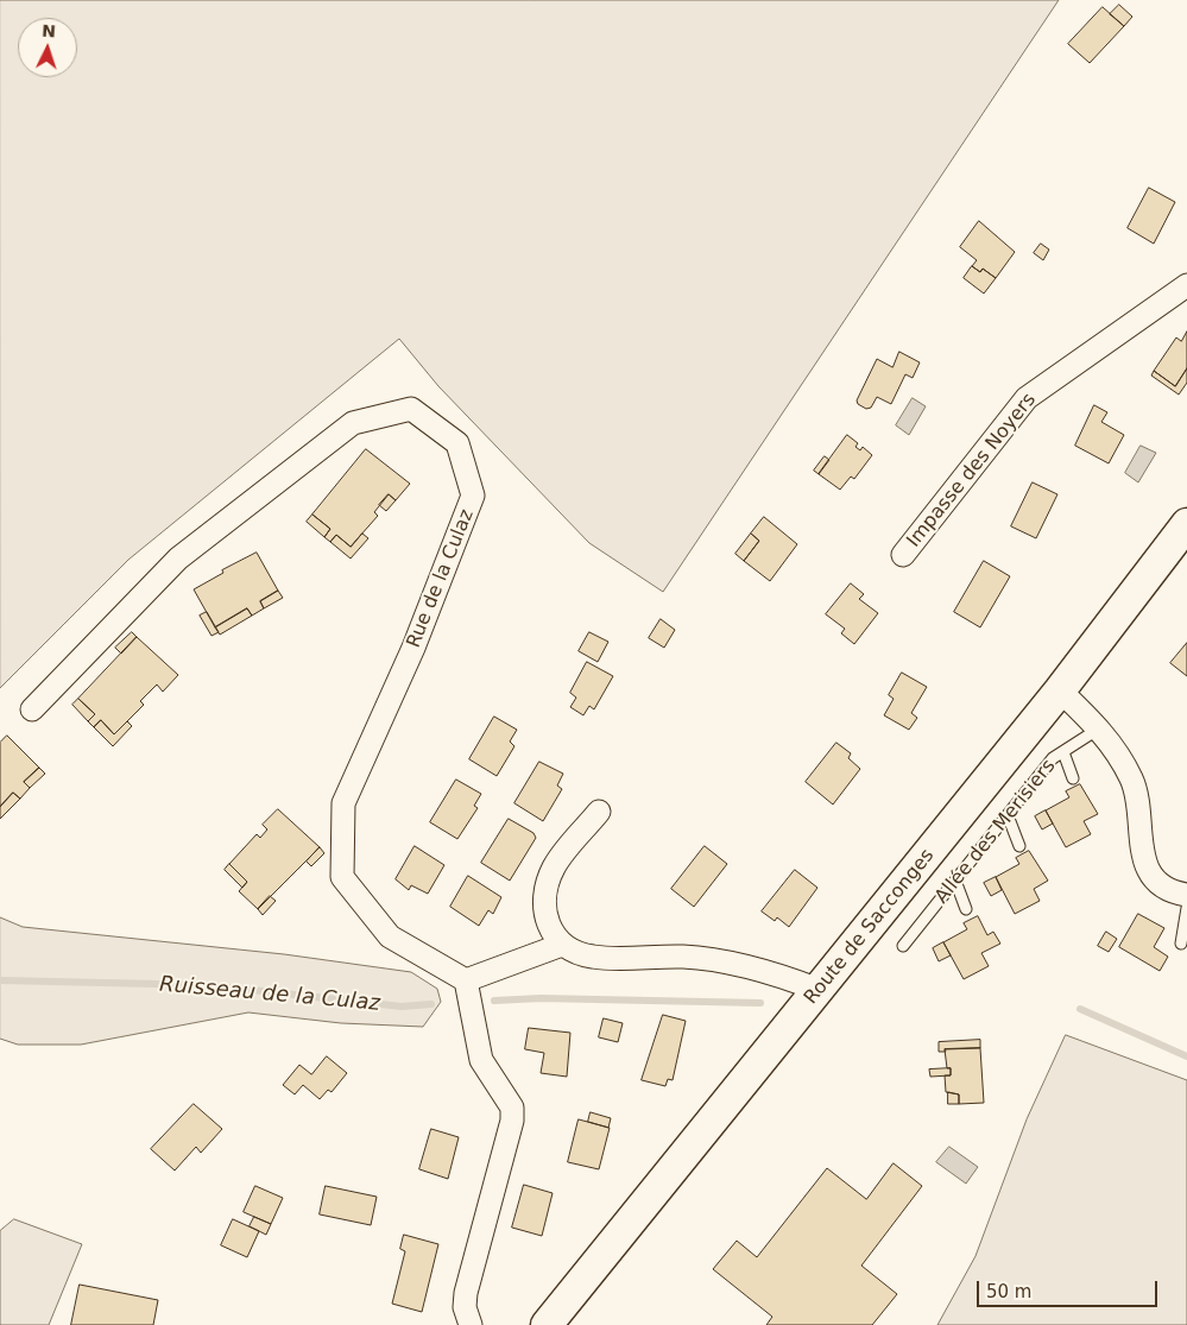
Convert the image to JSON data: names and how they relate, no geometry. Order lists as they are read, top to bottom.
{
  "streets": {
    "street": ["Impasse des Noyers", "Rue de la Culaz", "Route de Sacconges"],
    "lane": ["Allée des Merisiers"]
  },
  "water": ["Ruisseau de la Culaz"],
  "scale_bar": "50 m",
  "north": "top"
}
